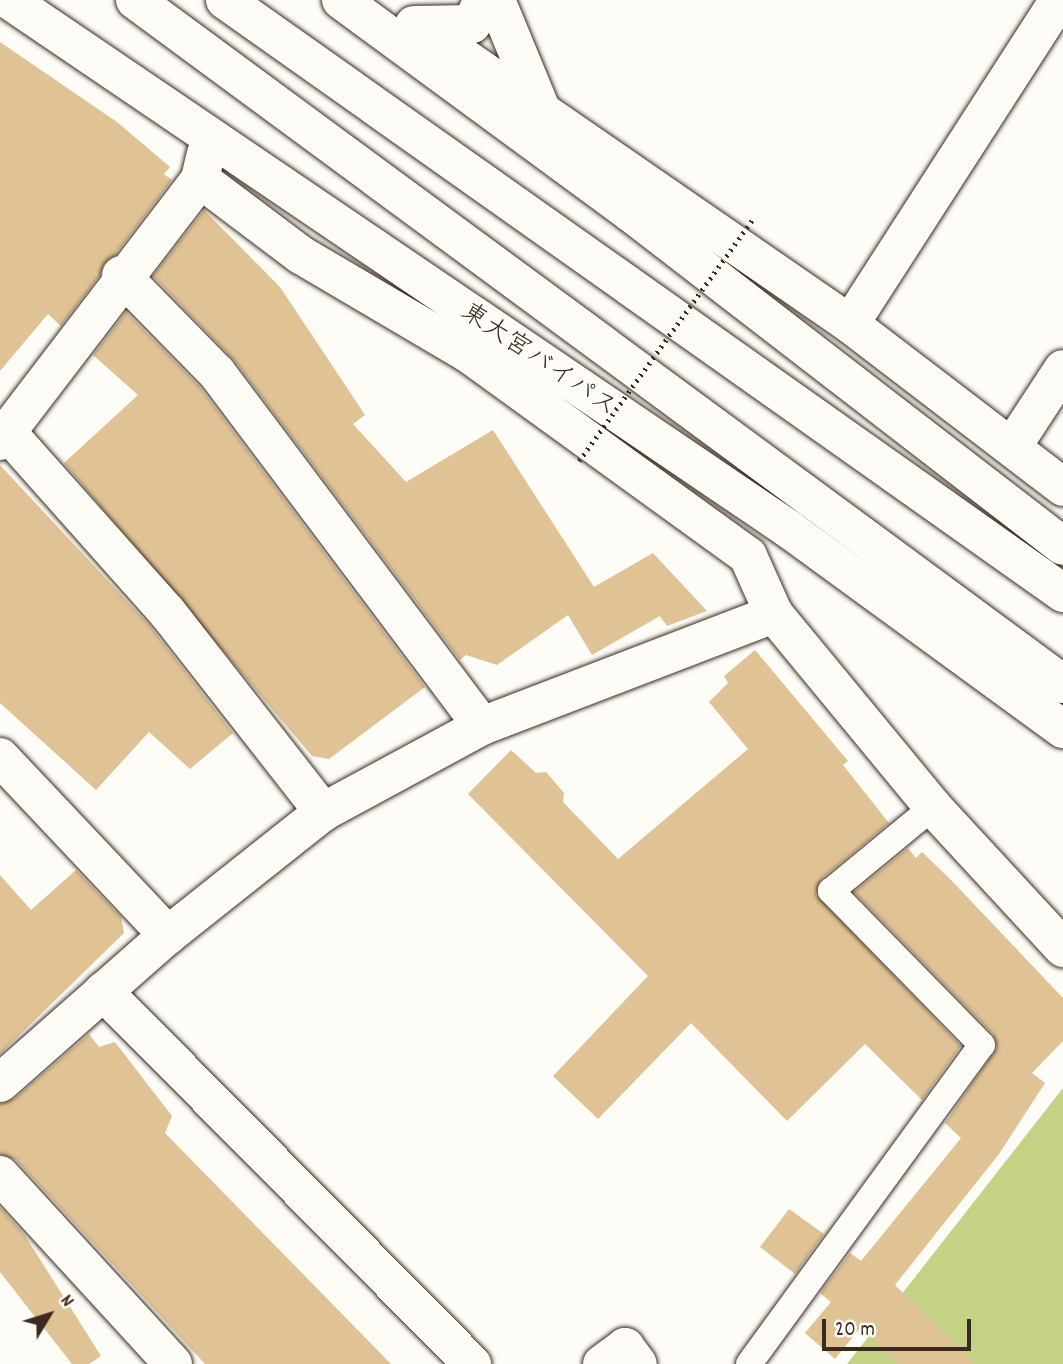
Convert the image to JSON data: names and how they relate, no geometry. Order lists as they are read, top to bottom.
{
  "streets": {
    "main road": ["東大宮バイパス"]
  },
  "scale_bar": "20 m",
  "north": "top right"
}
